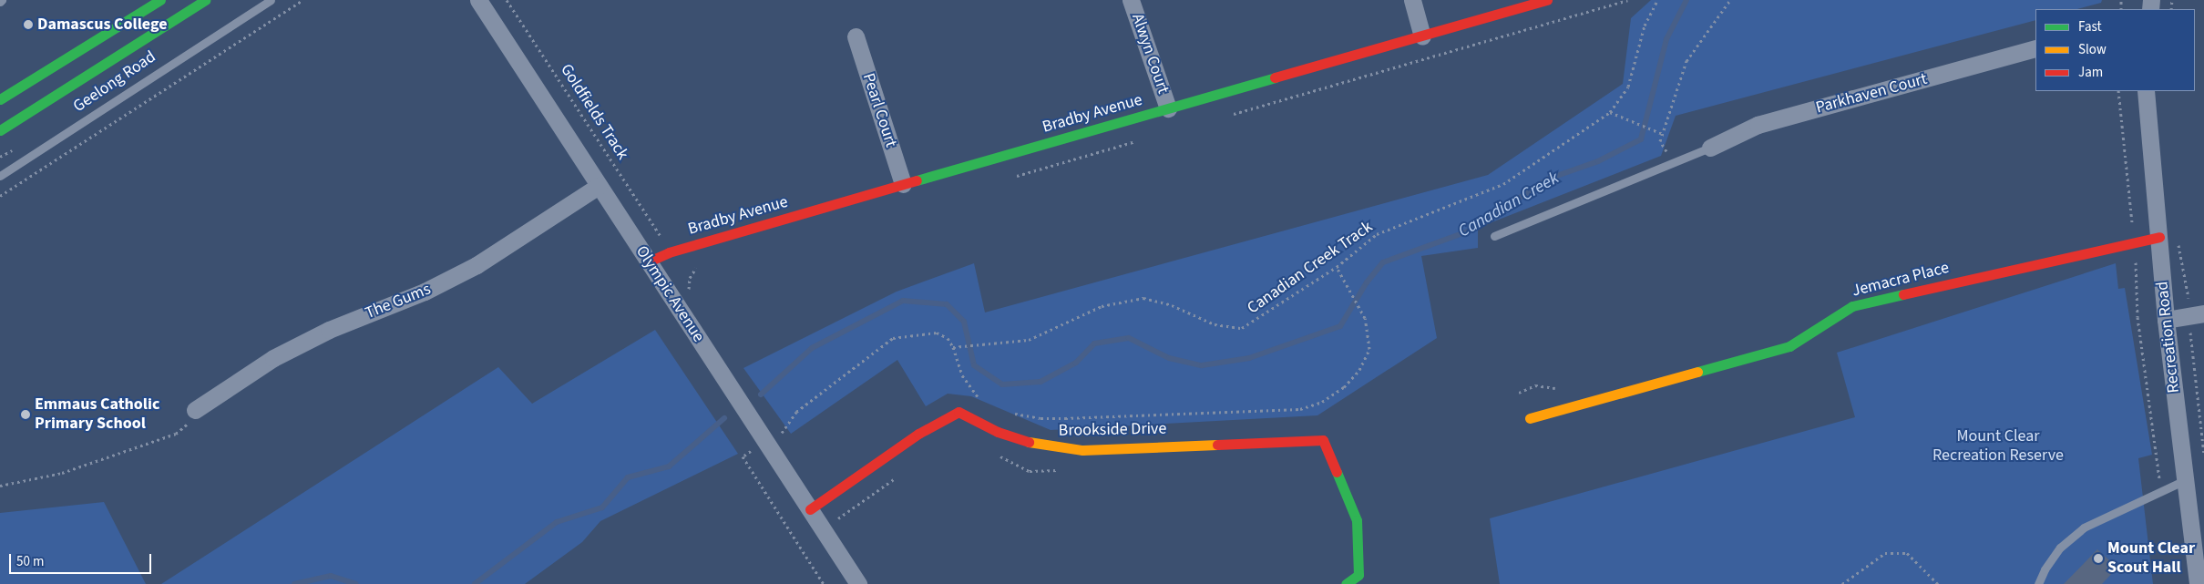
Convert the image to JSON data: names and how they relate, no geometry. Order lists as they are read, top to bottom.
{
  "streets": {
    "street": [
      "Alwyn Court",
      "Geelong Road",
      "Parkhaven Court",
      "Pearl Court",
      "Bradby Avenue",
      "Jemacra Place",
      "Olympic Avenue",
      "The Gums",
      "Recreation Road",
      "Brookside Drive"
    ],
    "path": ["Goldfields Track", "Canadian Creek Track"]
  },
  "crossings": [
    ["Alwyn Court", "Bradby Avenue"],
    ["Pearl Court", "Bradby Avenue"],
    ["Bradby Avenue", "Olympic Avenue"],
    ["Jemacra Place", "Recreation Road"],
    ["Olympic Avenue", "The Gums"],
    ["Olympic Avenue", "Brookside Drive"]
  ],
  "water": ["Canadian Creek"],
  "parks": ["Mount Clear Recreation Reserve"],
  "places": ["Damascus College", "Emmaus Catholic Primary School", "Mount Clear Scout Hall"],
  "legend": ["Fast", "Slow", "Jam"],
  "scale_bar": "50 m"
}
